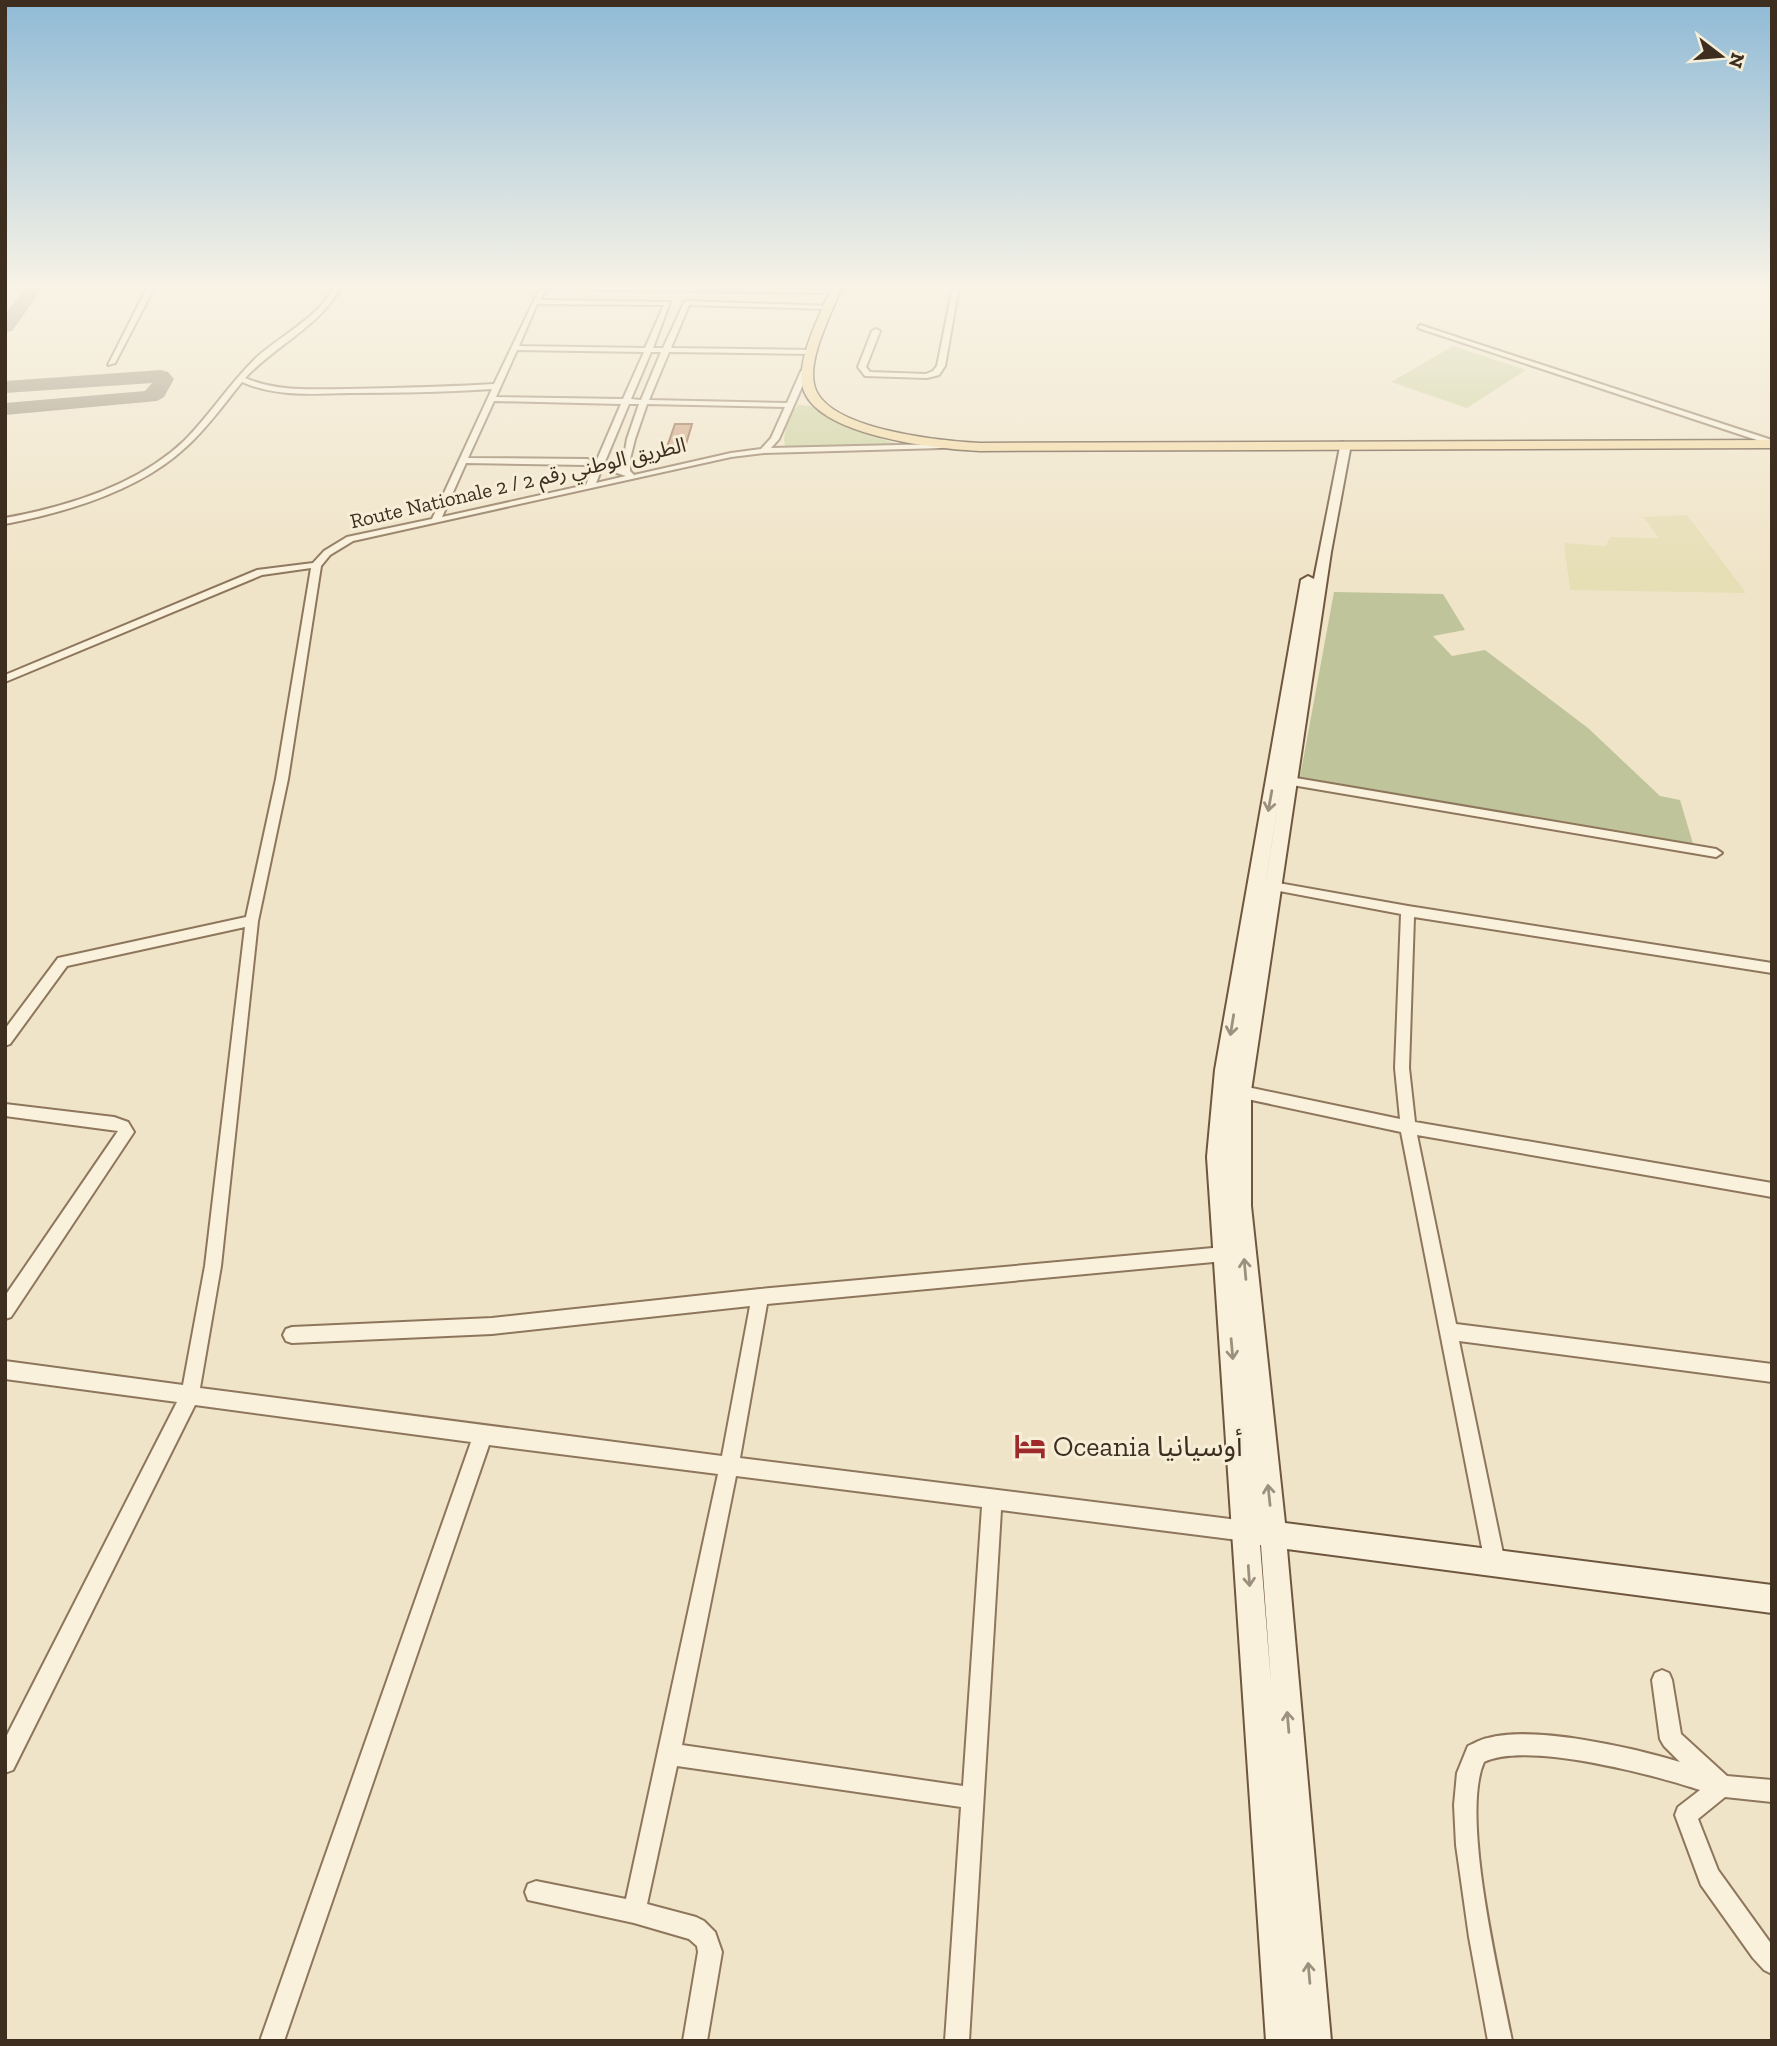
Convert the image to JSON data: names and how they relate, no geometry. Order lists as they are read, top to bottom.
{
  "streets": {
    "street": ["Route Nationale 2 / الطريق الوطني رقم 2"]
  },
  "places": {
    "hotel": ["Oceania أوسيانيا"]
  },
  "north": "right"
}
